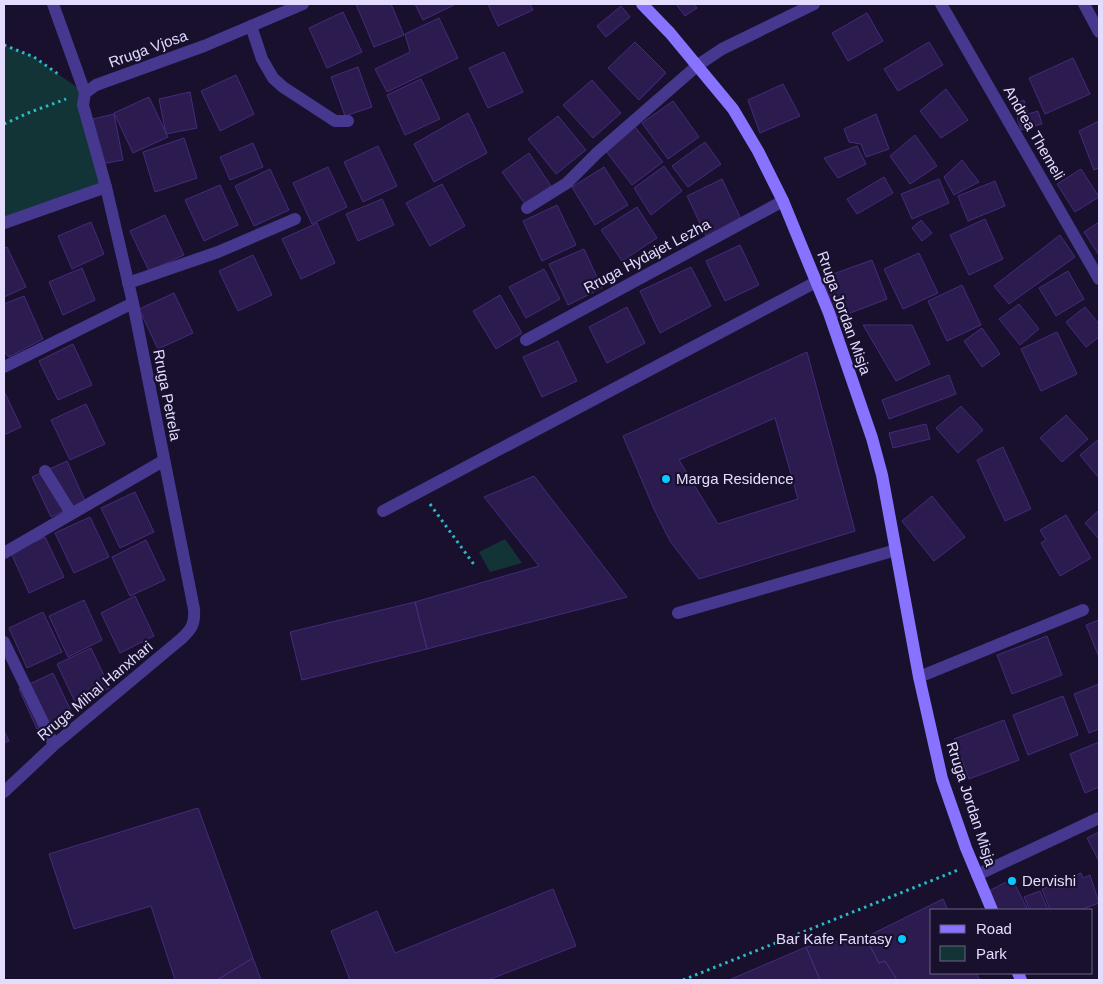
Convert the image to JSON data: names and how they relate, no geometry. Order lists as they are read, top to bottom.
{
  "streets": {
    "street": [
      "Rruga Vjosa",
      "Andrea Themeli",
      "Rruga Hydajet Lezha",
      "Rruga Jordan Misja",
      "Rruga Petrela",
      "Rruga Mihal Hanxhari"
    ]
  },
  "crossings": [
    ["Rruga Vjosa", "Rruga Petrela"],
    ["Rruga Hydajet Lezha", "Rruga Jordan Misja"],
    ["Rruga Petrela", "Rruga Mihal Hanxhari"]
  ],
  "places": ["Marga Residence", "Dervishi", "Bar Kafe Fantasy"],
  "legend": ["Road", "Park"]
}
